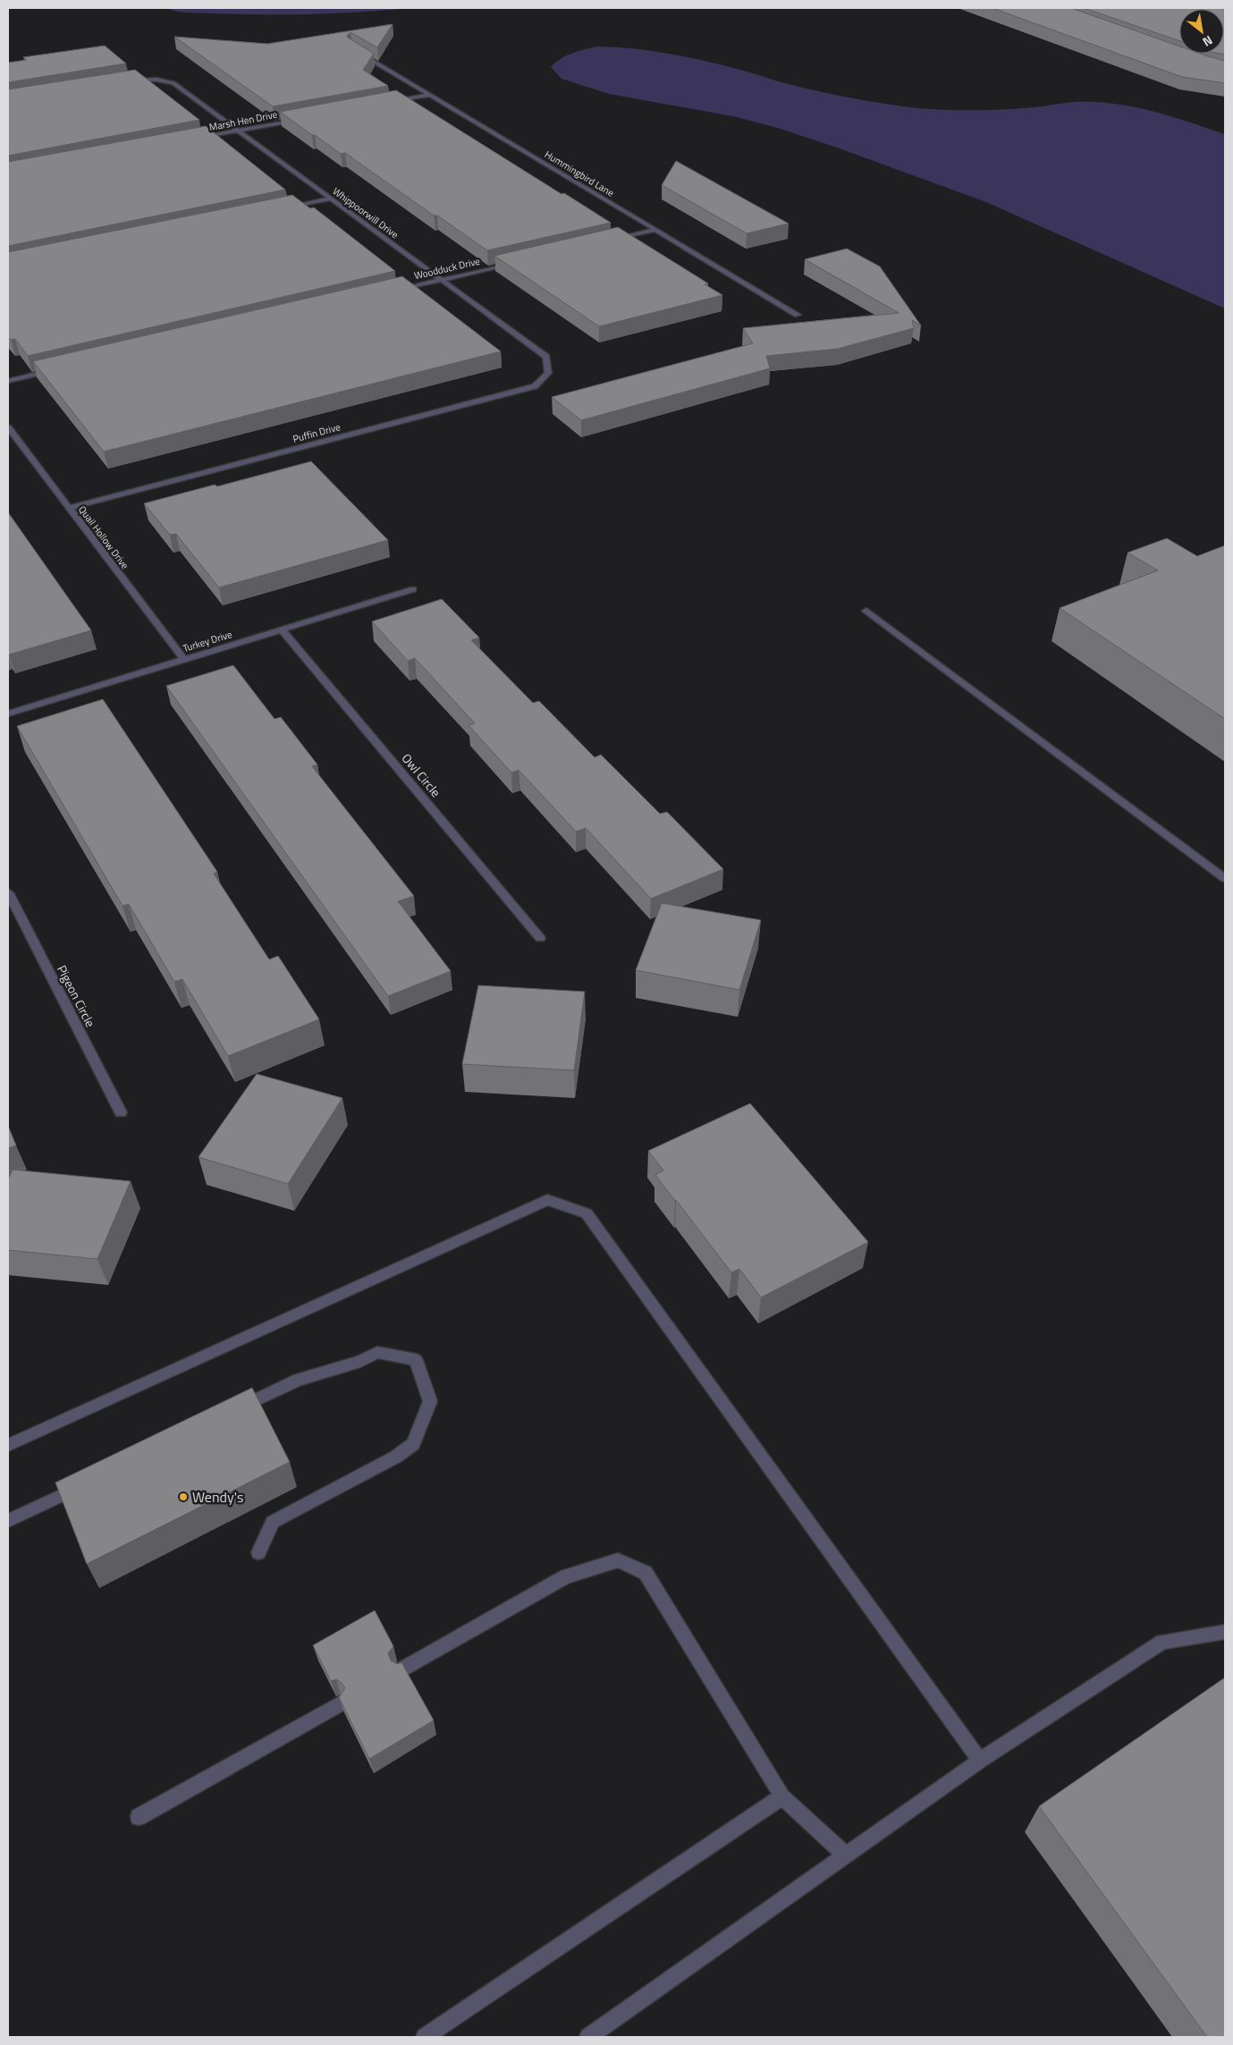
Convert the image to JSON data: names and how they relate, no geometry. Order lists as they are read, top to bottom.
{
  "streets": {
    "street": [
      "Marsh Hen Drive",
      "Hummingbird Lane",
      "Whippoorwill Drive",
      "Woodduck Drive",
      "Puffin Drive",
      "Quail Hollow Drive",
      "Turkey Drive",
      "Owl Circle",
      "Pigeon Circle"
    ]
  },
  "crossings": [
    ["Marsh Hen Drive", "Whippoorwill Drive"],
    ["Whippoorwill Drive", "Woodduck Drive"],
    ["Whippoorwill Drive", "Puffin Drive"],
    ["Puffin Drive", "Quail Hollow Drive"],
    ["Quail Hollow Drive", "Turkey Drive"],
    ["Turkey Drive", "Owl Circle"]
  ],
  "places": ["Wendy's"],
  "north": "bottom right"
}
